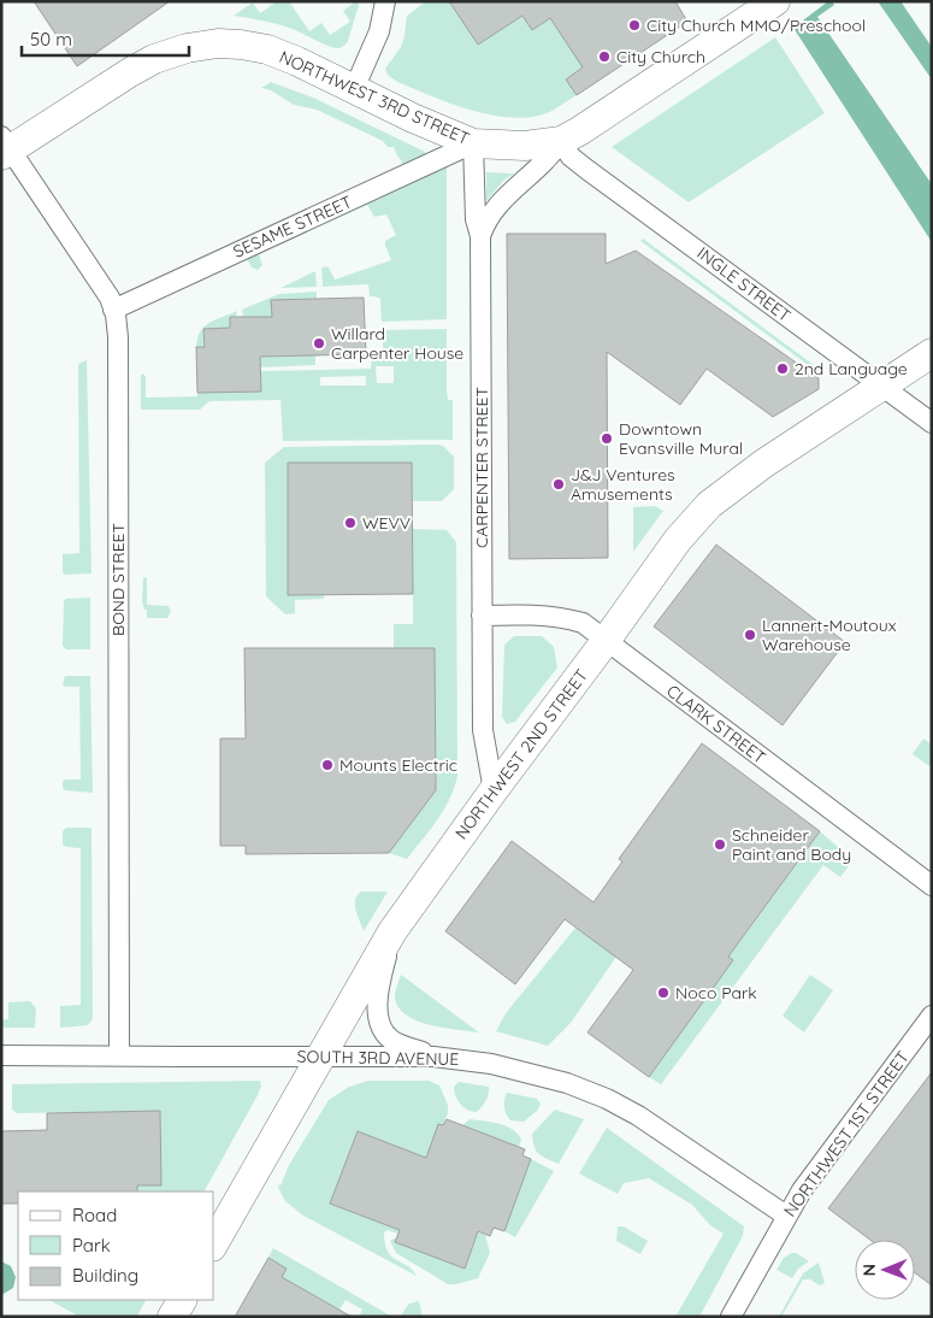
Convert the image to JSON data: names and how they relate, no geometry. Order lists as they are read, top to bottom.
{
  "streets": {
    "main road": ["NORTHWEST 3RD STREET", "NORTHWEST 2ND STREET"],
    "street": [
      "SESAME STREET",
      "INGLE STREET",
      "CARPENTER STREET",
      "BOND STREET",
      "CLARK STREET",
      "SOUTH 3RD AVENUE",
      "NORTHWEST 1ST STREET"
    ]
  },
  "crossings": [
    ["NORTHWEST 3RD STREET", "SESAME STREET"],
    ["NORTHWEST 3RD STREET", "INGLE STREET"],
    ["NORTHWEST 3RD STREET", "CARPENTER STREET"],
    ["NORTHWEST 3RD STREET", "BOND STREET"],
    ["SESAME STREET", "CARPENTER STREET"],
    ["SESAME STREET", "BOND STREET"],
    ["INGLE STREET", "NORTHWEST 2ND STREET"],
    ["CARPENTER STREET", "CLARK STREET"],
    ["CARPENTER STREET", "NORTHWEST 2ND STREET"],
    ["BOND STREET", "SOUTH 3RD AVENUE"],
    ["CLARK STREET", "NORTHWEST 2ND STREET"],
    ["NORTHWEST 2ND STREET", "SOUTH 3RD AVENUE"],
    ["SOUTH 3RD AVENUE", "NORTHWEST 1ST STREET"]
  ],
  "places": [
    "City Church MMO/Preschool",
    "City Church",
    "Willard Carpenter House",
    "2nd Language",
    "Downtown Evansville Mural",
    "J&J Ventures Amusements",
    "WEVV",
    "Lannert-Moutoux Warehouse",
    "Mounts Electric",
    "Schneider Paint and Body",
    "Noco Park"
  ],
  "legend": ["Road", "Park", "Building"],
  "scale_bar": "50 m",
  "north": "left"
}
